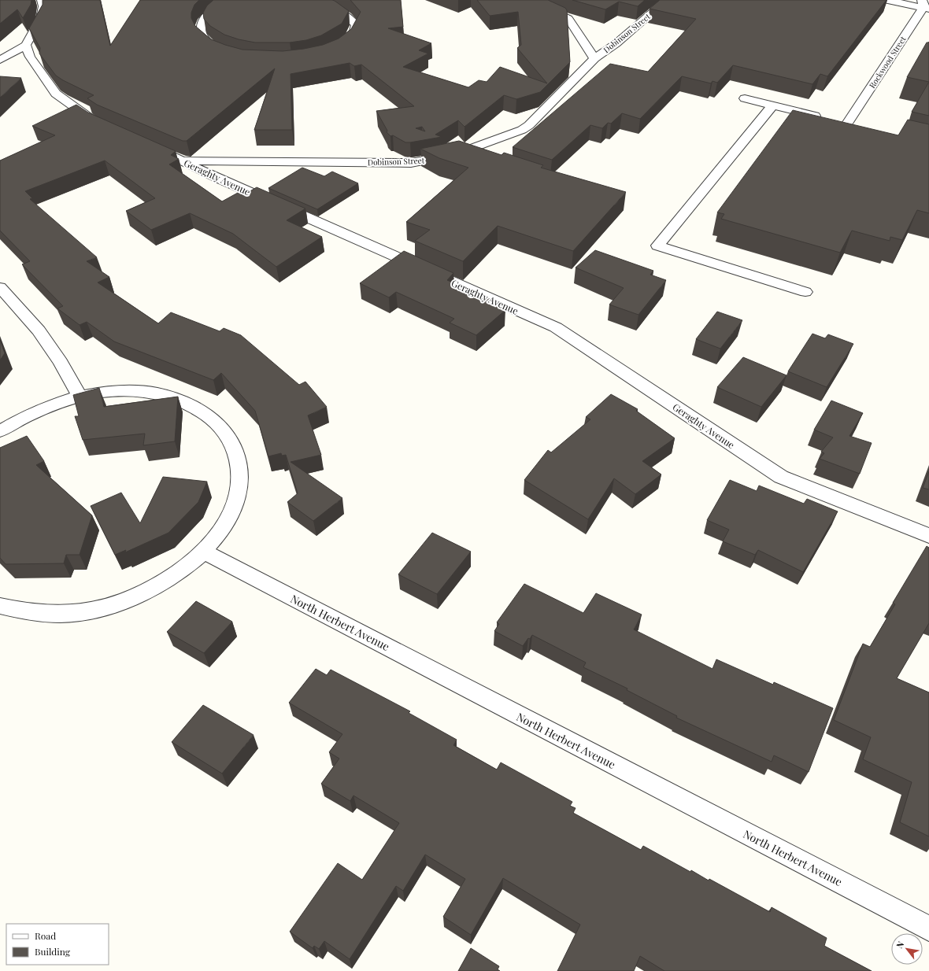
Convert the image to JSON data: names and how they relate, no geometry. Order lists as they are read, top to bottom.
{
  "streets": {
    "street": [
      "Dobinson Street",
      "Rockwood Street",
      "Geraghty Avenue",
      "North Herbert Avenue"
    ]
  },
  "crossings": [
    ["Dobinson Street", "Geraghty Avenue"]
  ],
  "legend": ["Road", "Building"],
  "north": "top left"
}
